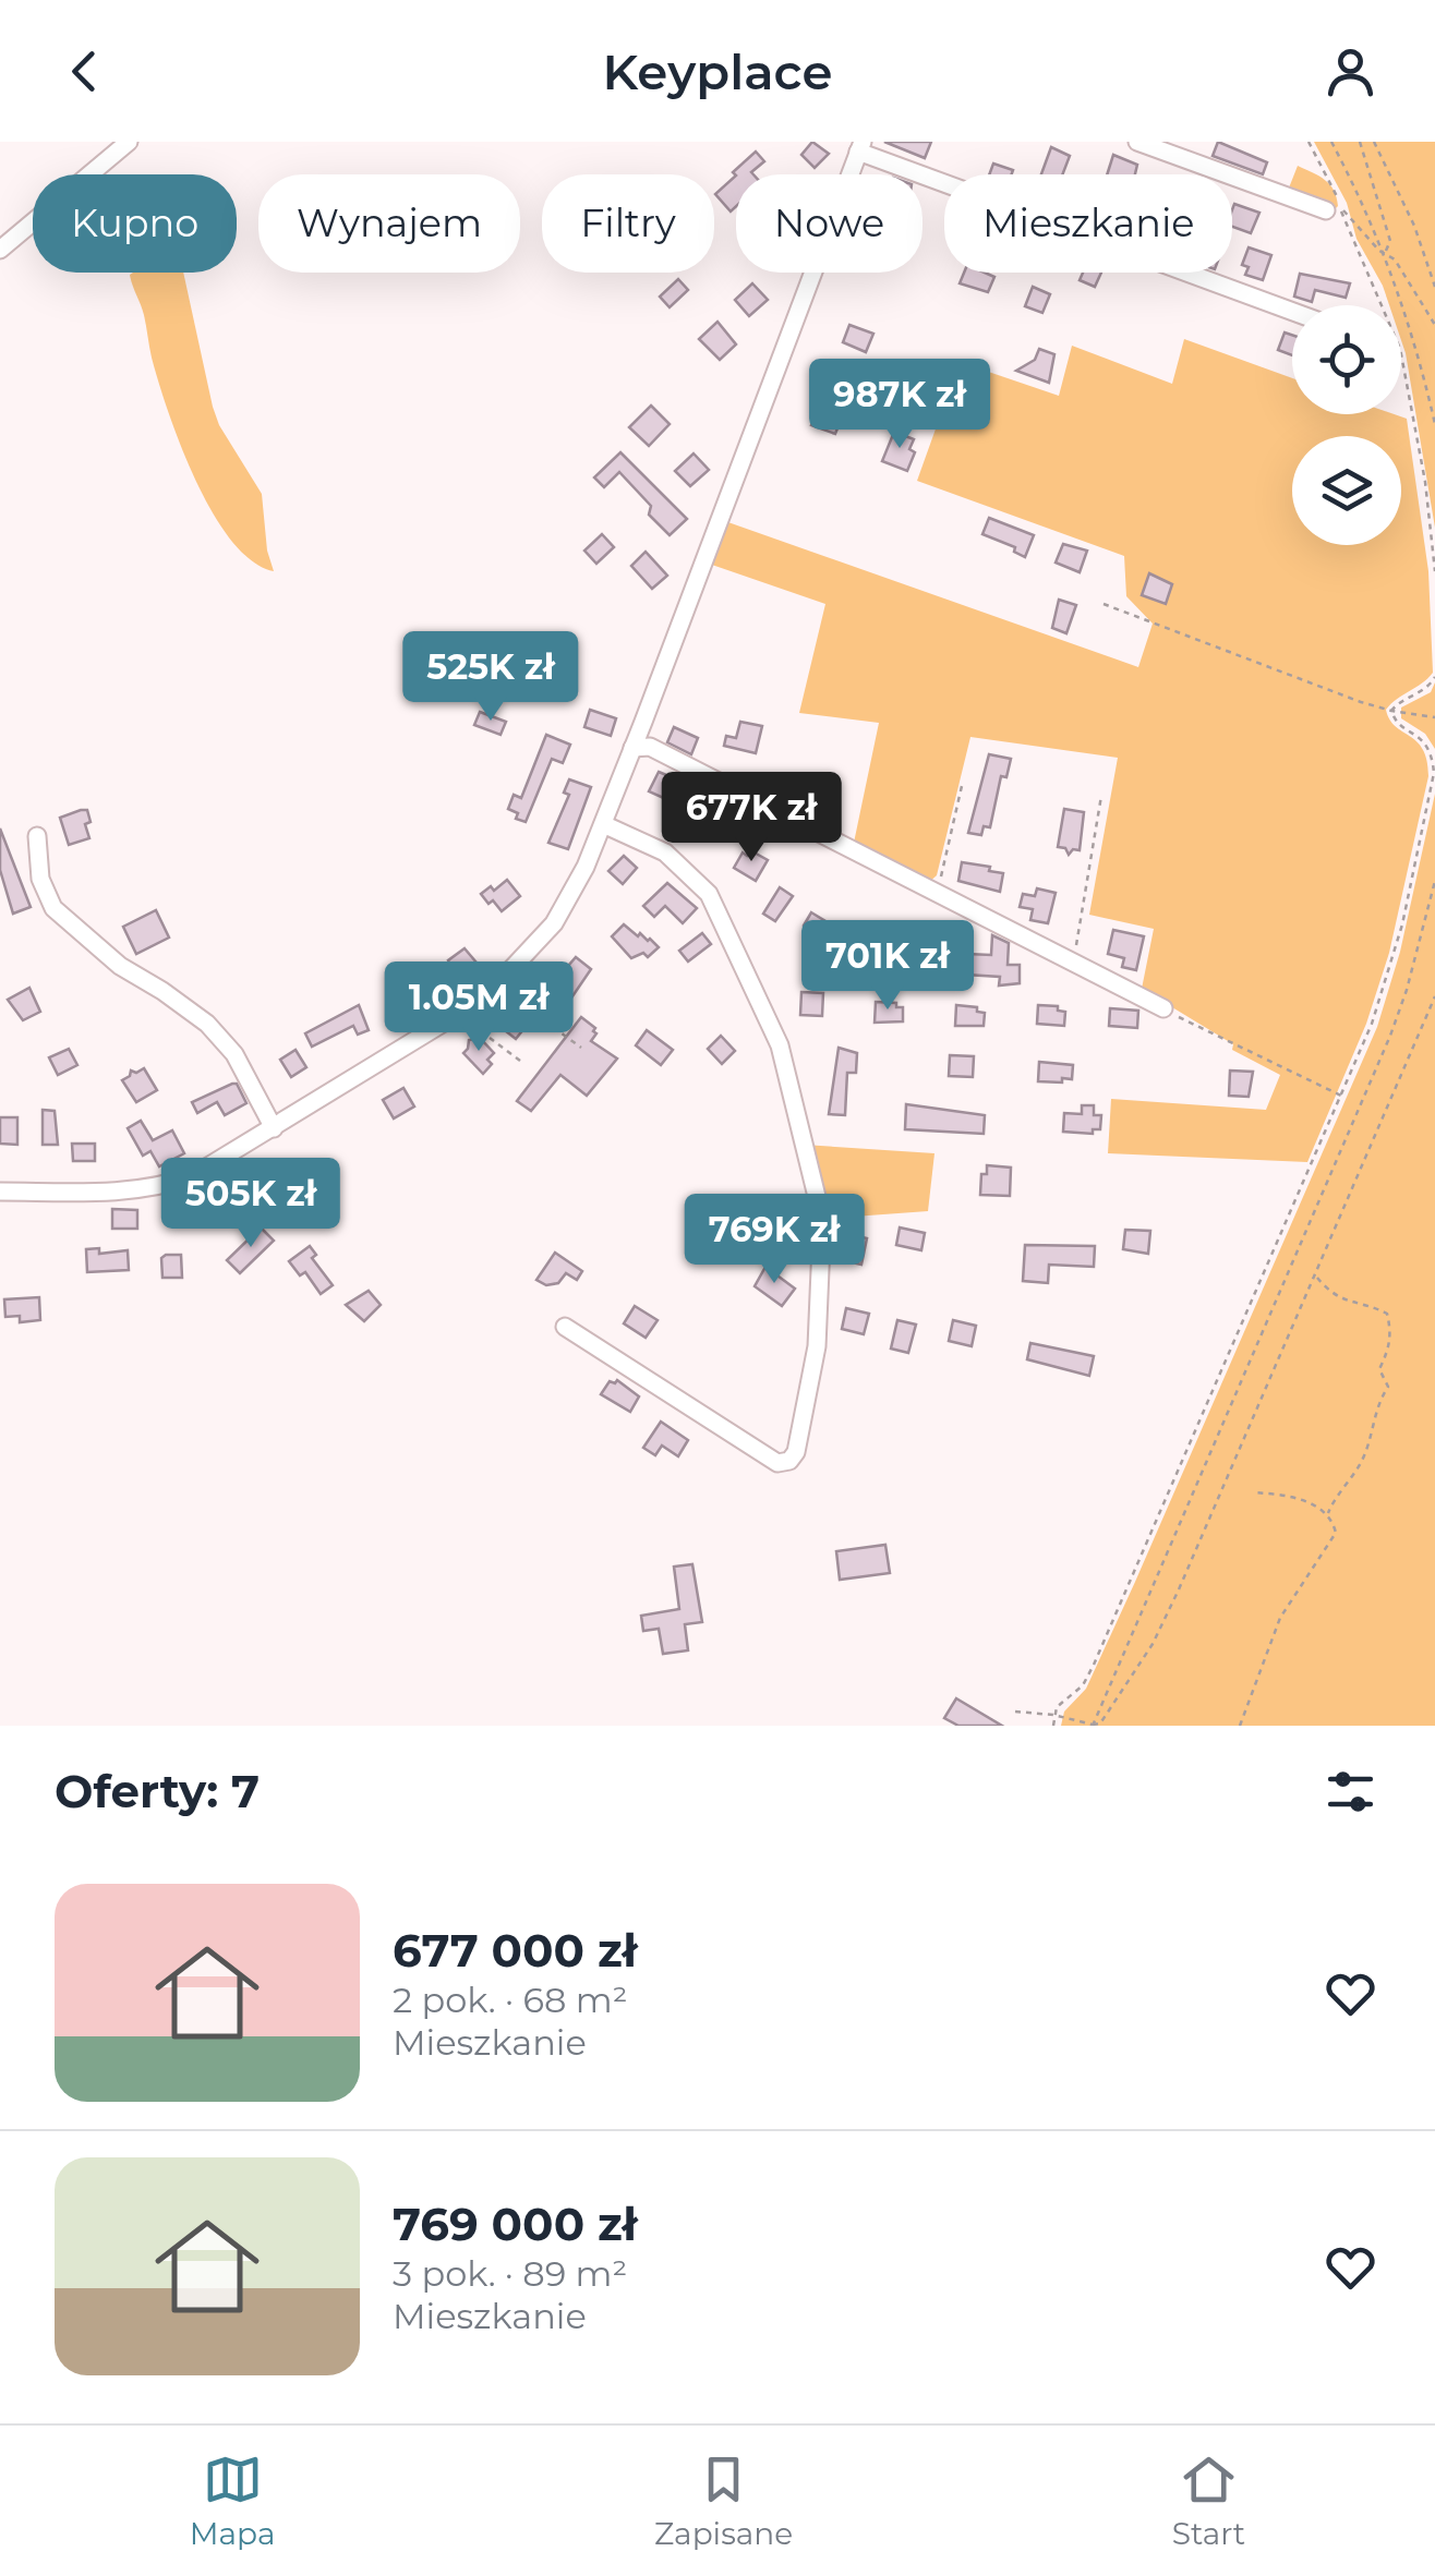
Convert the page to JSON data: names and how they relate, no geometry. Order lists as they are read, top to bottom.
{
  "page": {
    "header": "Keyplace",
    "chip": [
      "Kupno",
      "Wynajem",
      "Filtry",
      "Nowe",
      "Mieszkanie"
    ],
    "price": [
      "987K zł",
      "525K zł",
      "677K zł",
      "701K zł",
      "1.05M zł",
      "505K zł",
      "769K zł"
    ],
    "heading": "Oferty: 7",
    "list": [
      {
        "name": "677 000 zł",
        "note": "2 pok. · 68 m² · Mieszkanie"
      },
      {
        "name": "769 000 zł",
        "note": "3 pok. · 89 m² · Mieszkanie"
      }
    ],
    "tabs": ["Mapa", "Zapisane", "Start"]
  }
}
